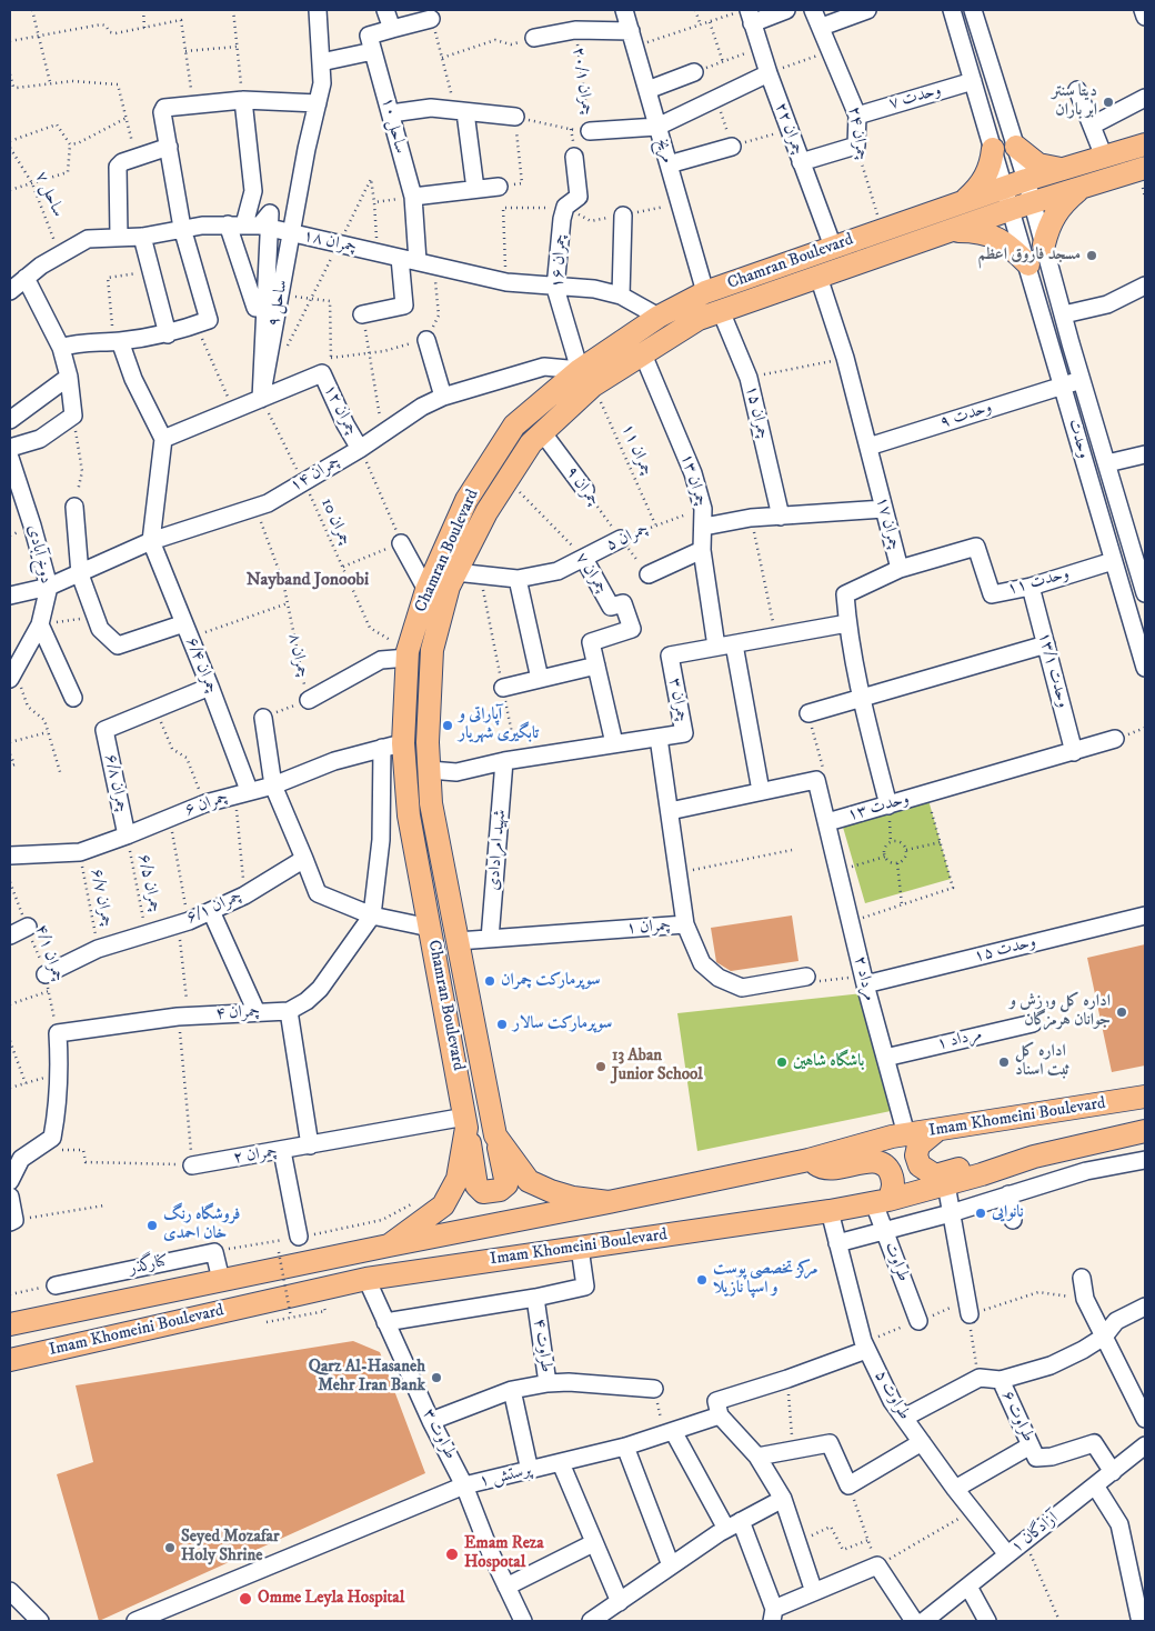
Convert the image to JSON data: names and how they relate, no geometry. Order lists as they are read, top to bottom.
{
  "streets": {
    "main road": ["Chamran Boulevard", "Imam Khomeini Boulevard"],
    "street": [
      "چمران ۲۰/۱",
      "وحدت ۷",
      "ساحل ۱۰",
      "چمران ۲۲",
      "چمران ۲۴",
      "مریخ",
      "چمران ۱۸",
      "چمران ۱۶",
      "ساحل ۹",
      "چمران ۱۲",
      "چمران ۱۵",
      "وحدت ۹",
      "وحدت",
      "چمران ۱۴",
      "چمران ۱۳",
      "چمران ۹",
      "چمران ۱۷",
      "چمران ۵",
      "دوخ آبادی",
      "چمران ۷",
      "وحدت ۱۱",
      "چمران ۸",
      "چمران ۶/۴",
      "وحدت ۱۳/۱",
      "چمران ۳",
      "چمران ۶/۸",
      "چمران ۶",
      "وحدت ۱۳",
      "شهید امرادادی",
      "چمران ۶/۱",
      "چمران ۱",
      "وحدت ۱۵",
      "مرداد ۲",
      "چمران ۴",
      "مرداد ۱",
      "چمران ۲",
      "طراوت",
      "کنارگذر",
      "طراوت ۴",
      "طراوت ۵",
      "طراوت ۶",
      "طراوت ۳",
      "پرستش ۱",
      "آزادگان ۱"
    ],
    "path": [
      "ساحل ۷",
      "چمران ۱۱",
      "چمران 10",
      "چمران ۶/۵",
      "چمران ۶/۷",
      "چمران ۴/۱"
    ]
  },
  "crossings": [
    ["چمران ۲۰/۱", "مریخ"],
    ["وحدت ۷", "چمران ۲۴"],
    ["ساحل ۱۰", "چمران ۱۸"],
    ["چمران ۲۲", "Chamran Boulevard"],
    ["چمران ۲۴", "Chamran Boulevard"],
    ["مریخ", "Chamran Boulevard"],
    ["ساحل ۷", "چمران ۱۸"],
    ["چمران ۱۸", "چمران ۱۶"],
    ["چمران ۱۸", "Chamran Boulevard"],
    ["چمران ۱۸", "ساحل ۹"],
    ["چمران ۱۶", "Chamran Boulevard"],
    ["چمران ۱۶", "چمران ۱۱"],
    ["چمران ۱۶", "چمران ۱۴"],
    ["Chamran Boulevard", "چمران ۱۵"],
    ["Chamran Boulevard", "وحدت"],
    ["Chamran Boulevard", "چمران ۱۱"],
    ["Chamran Boulevard", "چمران ۱۴"],
    ["Chamran Boulevard", "چمران ۱۳"],
    ["Chamran Boulevard", "چمران ۹"],
    ["Chamran Boulevard", "چمران 10"],
    ["Chamran Boulevard", "چمران ۱۷"],
    ["Chamran Boulevard", "چمران ۵"],
    ["Chamran Boulevard", "چمران ۷"],
    ["Chamran Boulevard", "چمران ۸"],
    ["Chamran Boulevard", "چمران ۳"],
    ["Chamran Boulevard", "چمران ۶"],
    ["Chamran Boulevard", "چمران ۱"],
    ["Chamran Boulevard", "Imam Khomeini Boulevard"],
    ["Chamran Boulevard", "چمران ۲"],
    ["ساحل ۹", "چمران 10"],
    ["چمران ۱۲", "چمران ۱۴"],
    ["چمران ۱۲", "چمران 10"],
    ["وحدت ۹", "وحدت"],
    ["وحدت ۹", "چمران ۱۷"],
    ["وحدت", "وحدت ۱۱"],
    ["چمران ۱۱", "چمران ۱۴"],
    ["چمران ۱۱", "چمران ۵"],
    ["چمران ۱۴", "چمران 10"],
    ["چمران ۱۴", "دوخ آبادی"],
    ["چمران ۱۴", "چمران ۸"],
    ["چمران ۱۴", "چمران ۶/۴"],
    ["چمران ۱۳", "چمران ۵"],
    ["چمران ۱۳", "چمران ۳"],
    ["چمران ۹", "چمران ۵"],
    ["چمران 10", "چمران ۸"],
    ["چمران ۱۷", "وحدت ۱۱"],
    ["چمران ۱۷", "چمران ۳"],
    ["چمران ۱۷", "وحدت ۱۳"],
    ["چمران ۵", "چمران ۷"],
    ["چمران ۷", "چمران ۳"],
    ["وحدت ۱۱", "وحدت ۱۳/۱"],
    ["چمران ۶/۴", "چمران ۶"],
    ["وحدت ۱۳/۱", "وحدت ۱۳"],
    ["چمران ۳", "شهید امرادادی"],
    ["چمران ۳", "چمران ۱"],
    ["چمران ۶/۸", "چمران ۶"],
    ["چمران ۶/۸", "چمران ۶/۵"],
    ["چمران ۶", "چمران ۶/۵"],
    ["چمران ۶", "چمران ۶/۷"],
    ["وحدت ۱۳", "مرداد ۲"],
    ["شهید امرادادی", "چمران ۱"],
    ["چمران ۶/۵", "چمران ۶/۱"],
    ["چمران ۶/۷", "چمران ۶/۱"],
    ["چمران ۶/۱", "چمران ۴/۱"],
    ["وحدت ۱۵", "مرداد ۲"],
    ["چمران ۴/۱", "چمران ۴"],
    ["مرداد ۲", "مرداد ۱"],
    ["مرداد ۲", "Imam Khomeini Boulevard"],
    ["Imam Khomeini Boulevard", "طراوت"],
    ["Imam Khomeini Boulevard", "طراوت ۴"],
    ["Imam Khomeini Boulevard", "طراوت ۵"],
    ["Imam Khomeini Boulevard", "طراوت ۳"],
    ["طراوت ۴", "طراوت ۳"],
    ["طراوت ۵", "آزادگان ۱"],
    ["طراوت ۶", "آزادگان ۱"],
    ["طراوت ۳", "پرستش ۱"]
  ],
  "districts": ["Nayband Jonoobi"],
  "places": [
    "دیتا سنتر ابر باران",
    "مسجد فاروق اعظم",
    "آپاراتی و تابگیری شهریار",
    "سوپرمارکت چمران",
    "اداره کل ورزش و جوانان هرمزگان",
    "سوپرمارکت سالار",
    "باشگاه شاهین",
    "اداره کل ثبت اسناد",
    "13 Aban Junior School",
    "نانوایی",
    "فروشگاه رنگ خان احمدی",
    "مرکز تخصصی پوست و اسپا نازیلا",
    "Qarz Al-Hasaneh Mehr Iran Bank",
    "Seyed Mozafar Holy Shrine",
    "Emam Reza Hospotal",
    "Omme Leyla Hospital"
  ]
}
